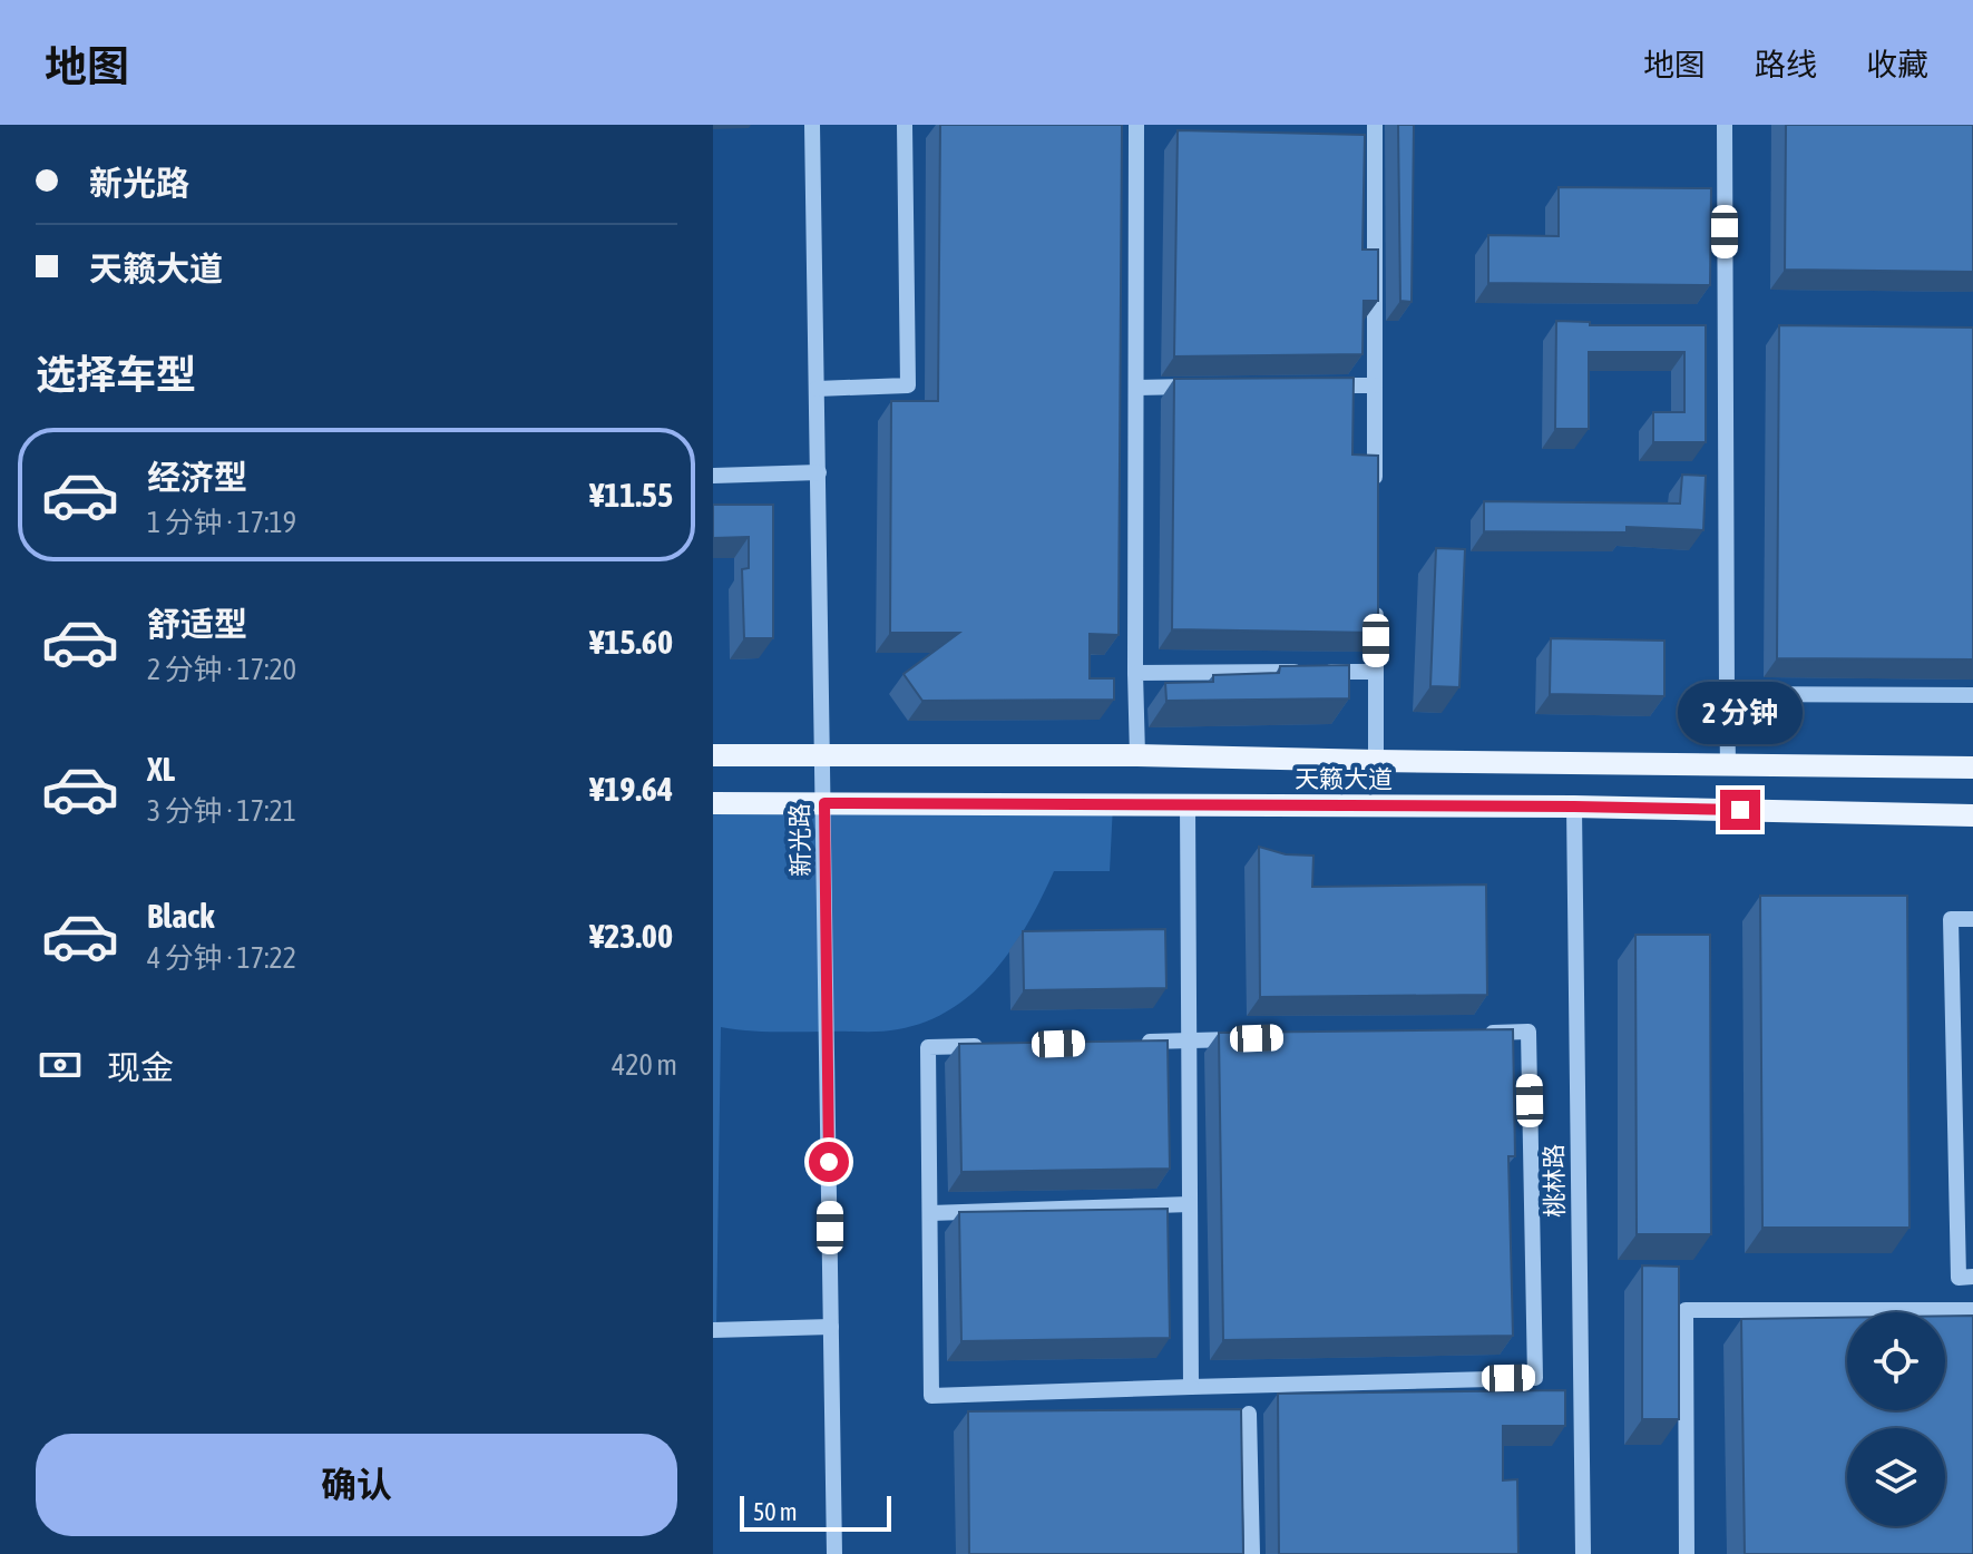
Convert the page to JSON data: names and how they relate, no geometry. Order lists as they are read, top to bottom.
{
  "streets": {
    "main road": ["天籁大道"],
    "street": ["新光路", "桃林路"]
  },
  "crossings": [
    ["天籁大道", "新光路"],
    ["天籁大道", "桃林路"]
  ],
  "scale_bar": "50 m",
  "page": {
    "header": "地图",
    "nav": ["地图", "路线", "收藏"],
    "banner": ["新光路", "天籁大道"],
    "heading": "选择车型",
    "list": [
      {
        "name": "经济型",
        "note": "1 分钟 · 17:19",
        "value": "¥11.55"
      },
      {
        "name": "舒适型",
        "note": "2 分钟 · 17:20",
        "value": "¥15.60"
      },
      {
        "name": "XL",
        "note": "3 分钟 · 17:21",
        "value": "¥19.64"
      },
      {
        "name": "Black",
        "note": "4 分钟 · 17:22",
        "value": "¥23.00"
      }
    ],
    "bubble": "2 分钟",
    "pay": ["现金", "420 m"],
    "buttons": "确认",
    "scale": "50 m"
  }
}
